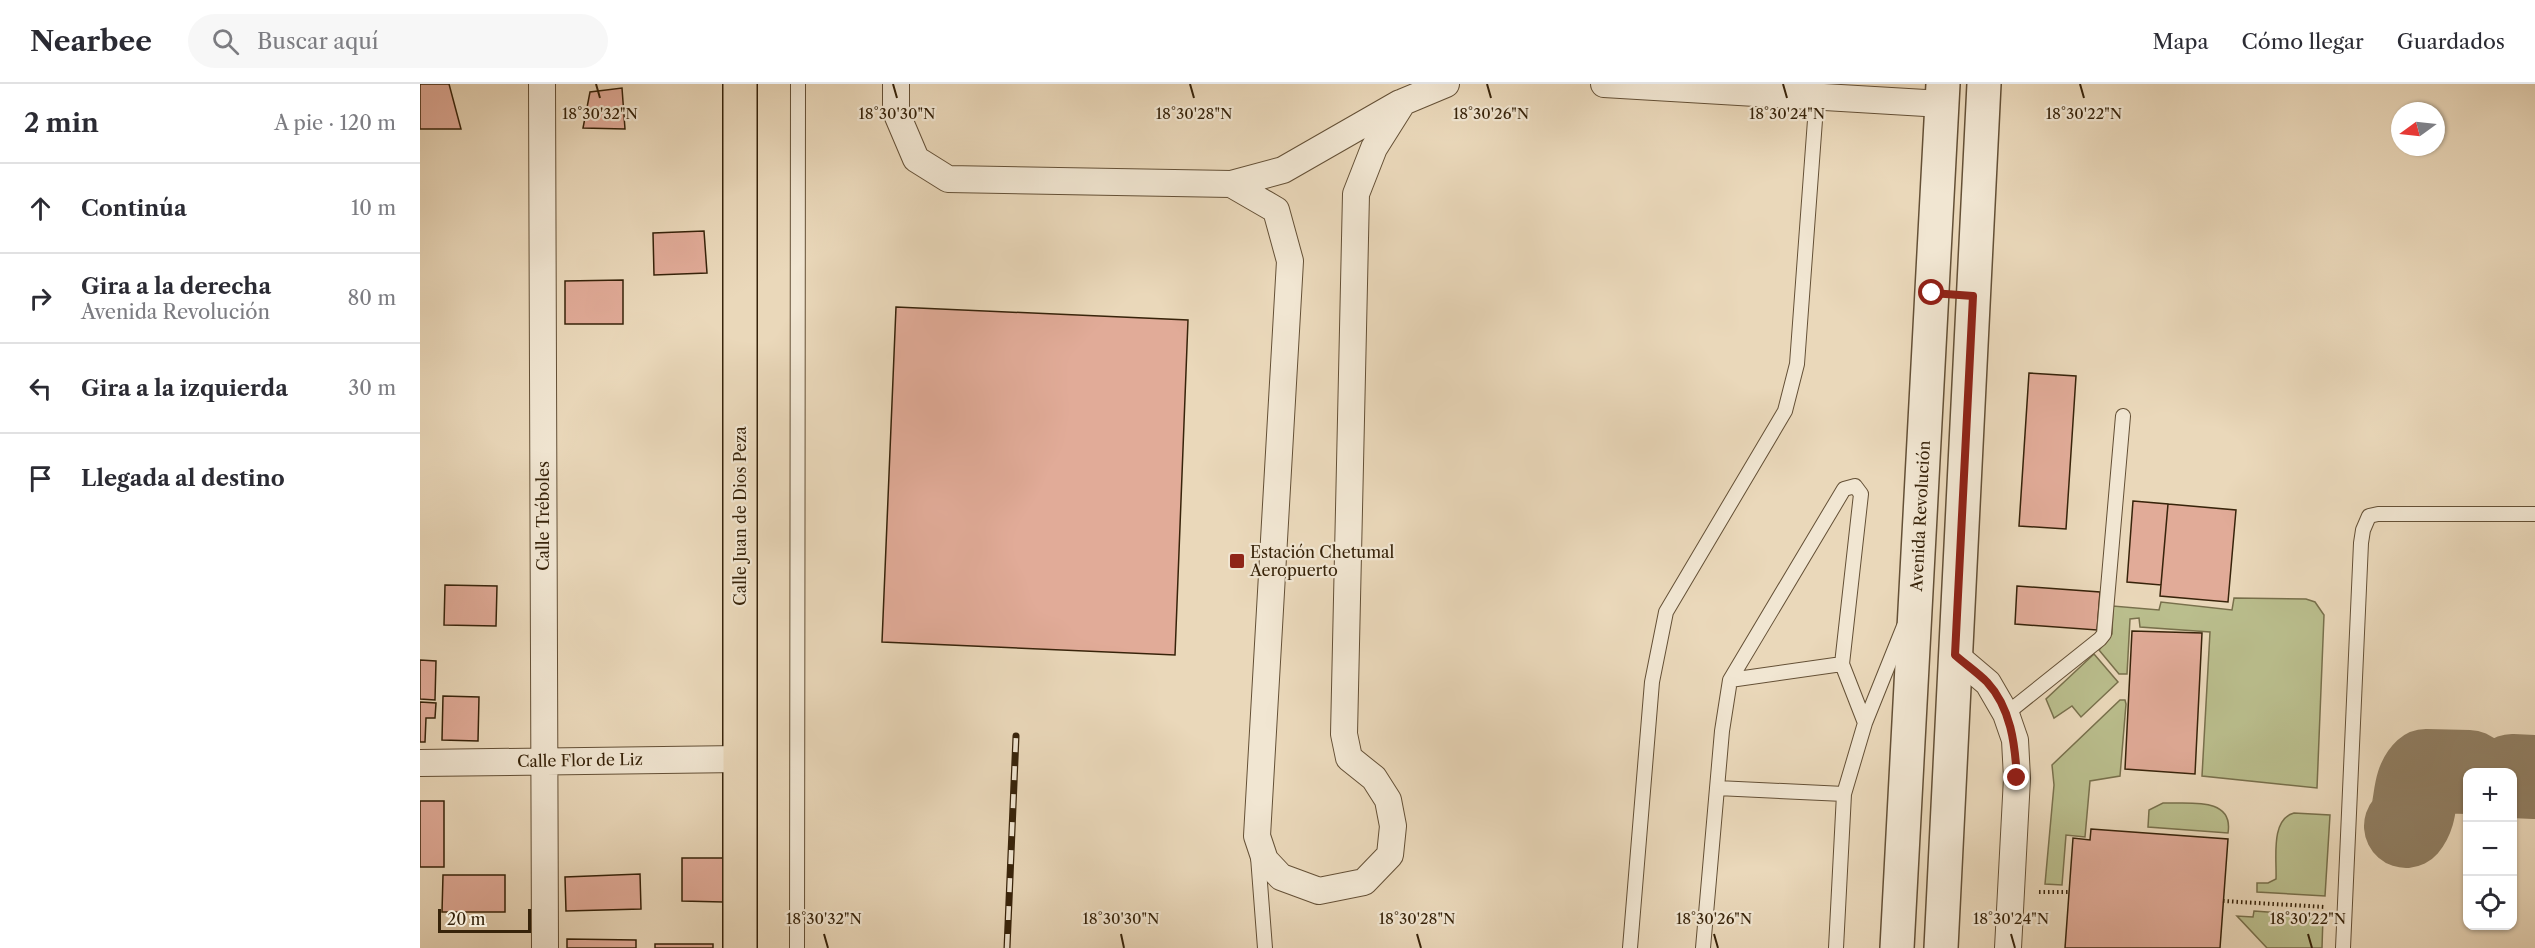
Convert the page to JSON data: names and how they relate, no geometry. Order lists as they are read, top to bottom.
{
  "streets": {
    "main road": ["Calle Juan de Dios Peza"],
    "street": ["Calle Tréboles", "Avenida Revolución", "Calle Flor de Liz"]
  },
  "crossings": [
    ["Calle Tréboles", "Calle Flor de Liz"],
    ["Calle Juan de Dios Peza", "Calle Flor de Liz"]
  ],
  "places": {
    "transit": ["Estación Chetumal Aeropuerto"]
  },
  "scale_bar": "20 m",
  "north": "left",
  "page": {
    "header": "Nearbee",
    "search": "Buscar aquí",
    "nav": ["Mapa", "Cómo llegar", "Guardados"],
    "heading": ["2 min", "A pie · 120 m"],
    "list": [
      ["Continúa", "10 m"],
      ["Gira a la derecha", "Avenida Revolución", "80 m"],
      ["Gira a la izquierda", "30 m"],
      "Llegada al destino"
    ],
    "map_buttons": ["+", "−"],
    "scale": "20 m"
  },
  "coordinates": [
    "18°30'32\"N",
    "18°30'30\"N",
    "18°30'28\"N",
    "18°30'26\"N",
    "18°30'24\"N",
    "18°30'22\"N"
  ]
}
